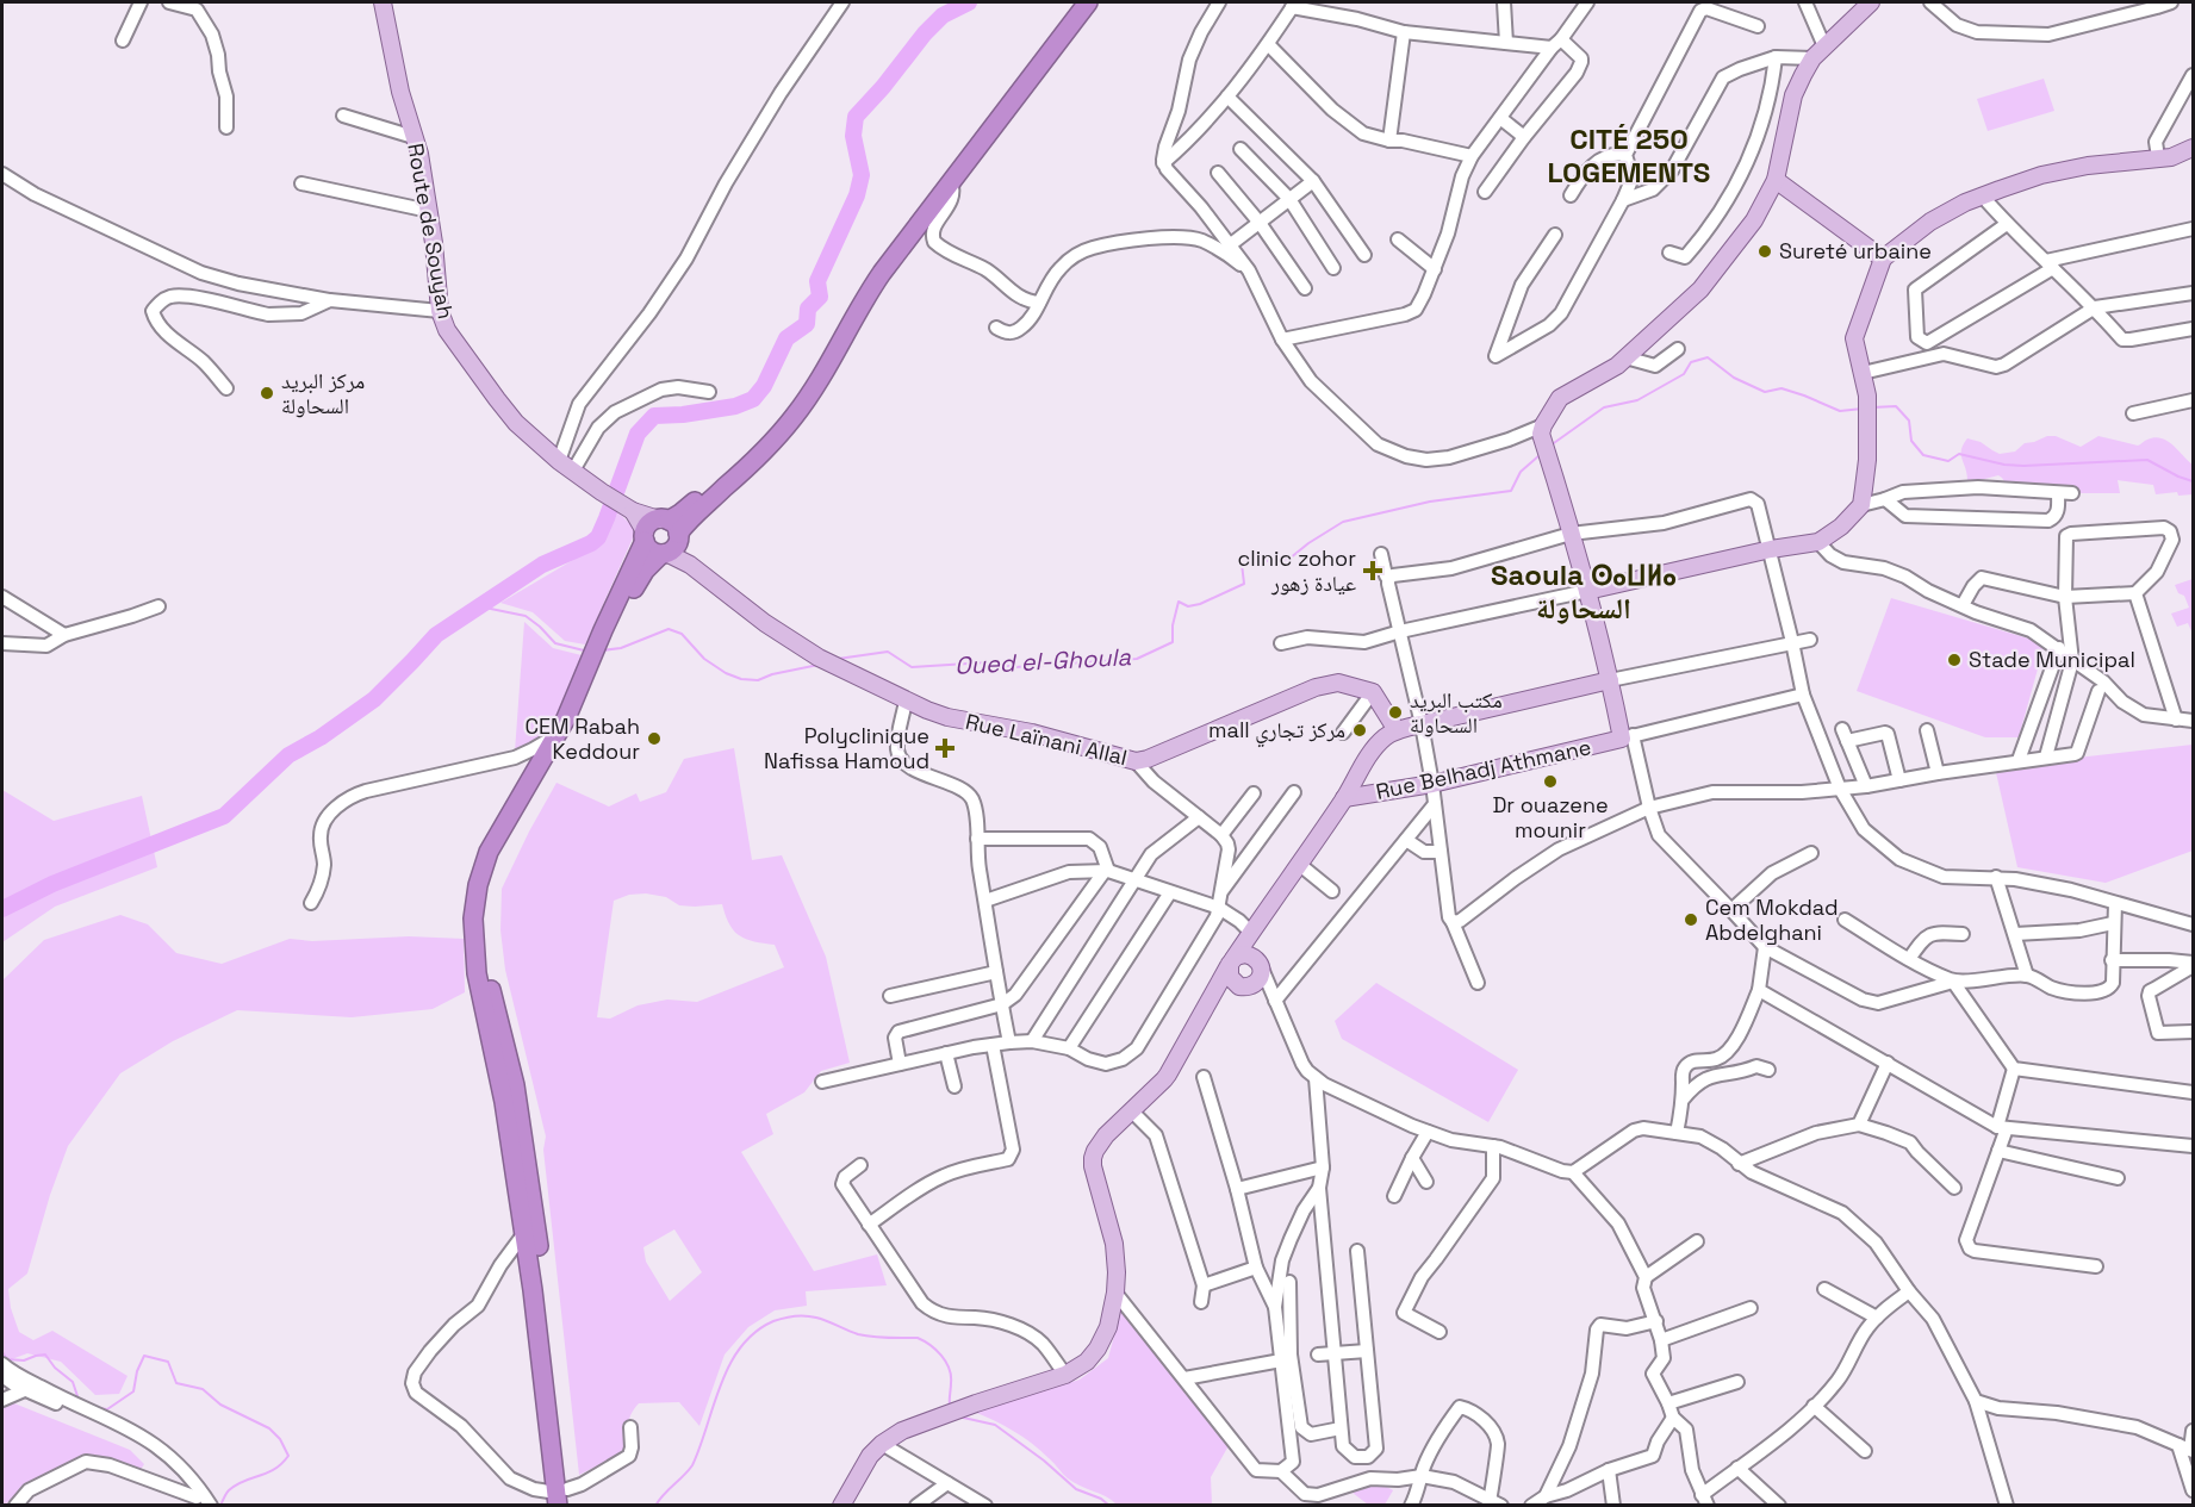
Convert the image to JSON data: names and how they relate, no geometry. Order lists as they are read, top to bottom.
{
  "streets": {
    "main road": ["Route de Souyah", "Rue Laïnani Allal", "Rue Belhadj Athmane"]
  },
  "districts": ["CITÉ 250 LOGEMENTS", "Saoula ⵙⴰⵡⵍⴰ السحاولة"],
  "water": ["Oued el-Ghoula"],
  "places": {
    "other": [
      "Sureté urbaine",
      "مركز البريد السحاولة",
      "Stade Municipal",
      "مكتب البريد السحاولة",
      "mall مركز تجاري",
      "CEM Rabah Keddour",
      "Dr ouazene mounir",
      "Cem Mokdad Abdelghani"
    ],
    "health": ["clinic zohor عيادة زهور", "Polyclinique Nafissa Hamoud"]
  }
}
